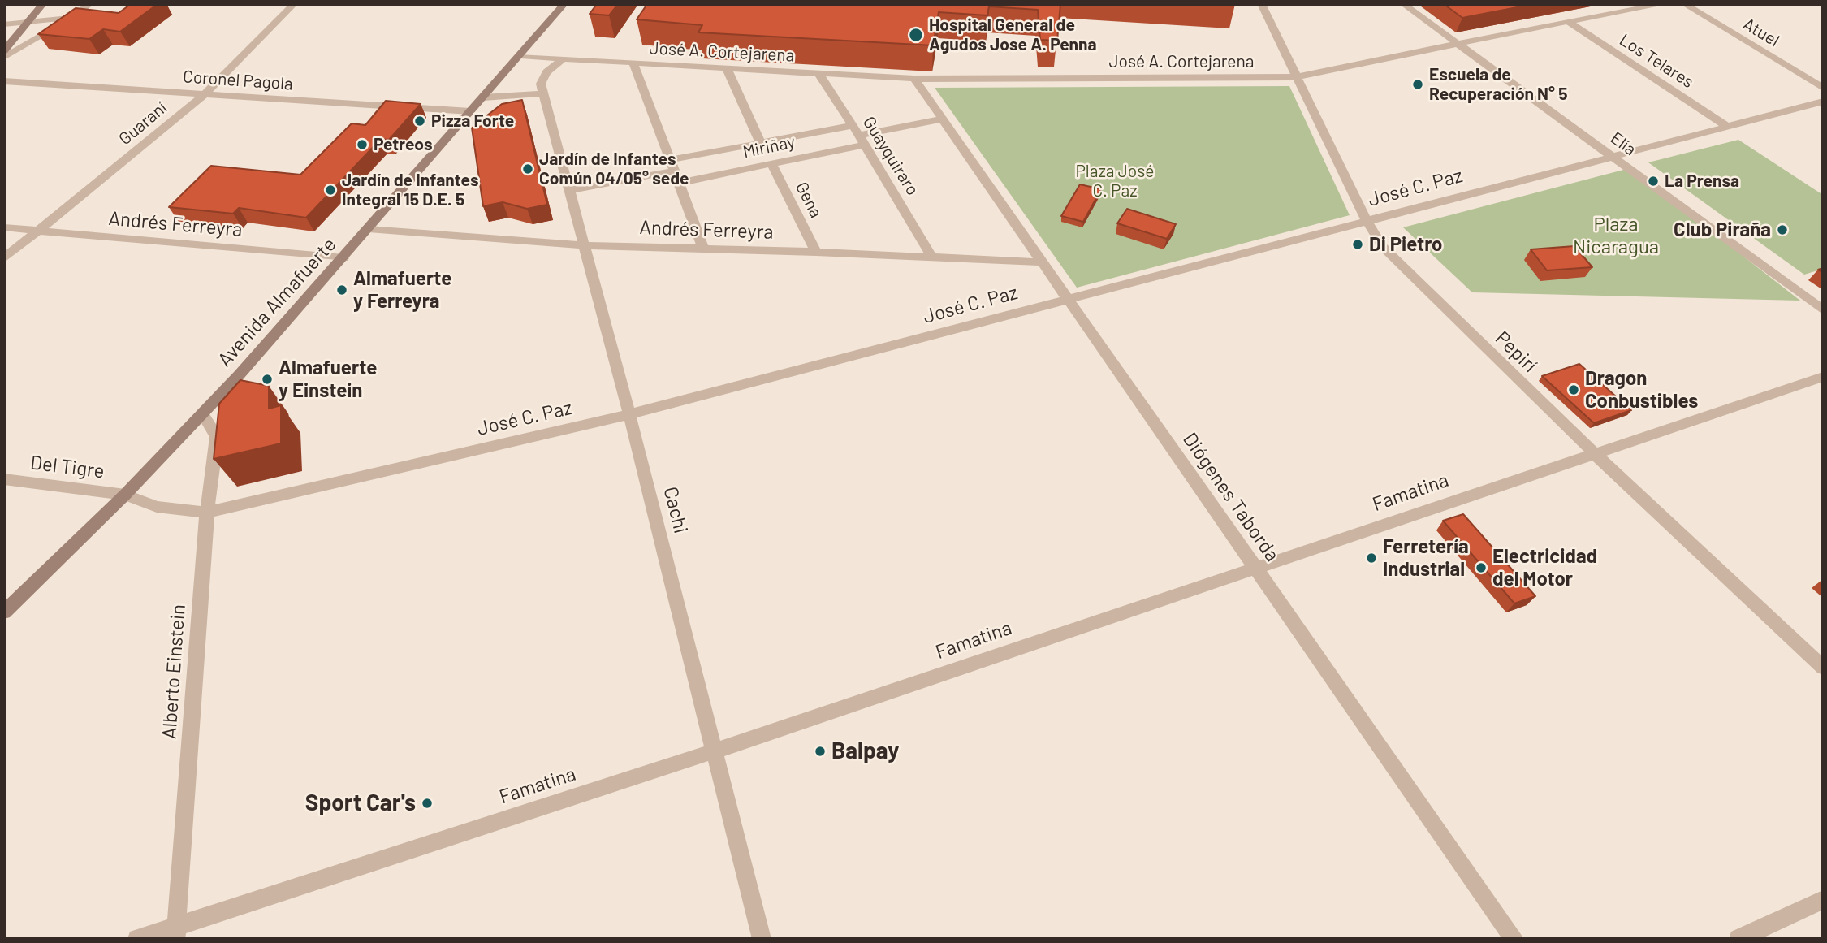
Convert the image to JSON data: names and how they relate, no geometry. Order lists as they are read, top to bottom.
{
  "streets": {
    "main road": ["Avenida Almafuerte"],
    "street": [
      "Atuel",
      "José A. Cortejarena",
      "Los Telares",
      "Coronel Pagola",
      "Guaraní",
      "Elía",
      "Miriñay",
      "Guayquiraro",
      "José C. Paz",
      "Gena",
      "Andrés Ferreyra",
      "Pepirí",
      "Del Tigre",
      "Famatina",
      "Diógenes Taborda",
      "Cachi",
      "Alberto Einstein"
    ]
  },
  "crossings": [
    ["José A. Cortejarena", "Los Telares"],
    ["José A. Cortejarena", "Elía"],
    ["José A. Cortejarena", "Guayquiraro"],
    ["José A. Cortejarena", "Avenida Almafuerte"],
    ["José A. Cortejarena", "Pepirí"],
    ["José A. Cortejarena", "Diógenes Taborda"],
    ["Los Telares", "José C. Paz"],
    ["Coronel Pagola", "Guaraní"],
    ["Coronel Pagola", "Avenida Almafuerte"],
    ["Guaraní", "Andrés Ferreyra"],
    ["Elía", "José C. Paz"],
    ["Miriñay", "Guayquiraro"],
    ["Miriñay", "Gena"],
    ["Miriñay", "Diógenes Taborda"],
    ["Miriñay", "Cachi"],
    ["Guayquiraro", "Andrés Ferreyra"],
    ["José C. Paz", "Avenida Almafuerte"],
    ["José C. Paz", "Pepirí"],
    ["José C. Paz", "Del Tigre"],
    ["José C. Paz", "Diógenes Taborda"],
    ["José C. Paz", "Cachi"],
    ["José C. Paz", "Alberto Einstein"],
    ["Gena", "Andrés Ferreyra"],
    ["Andrés Ferreyra", "Avenida Almafuerte"],
    ["Andrés Ferreyra", "Diógenes Taborda"],
    ["Andrés Ferreyra", "Cachi"],
    ["Avenida Almafuerte", "Del Tigre"],
    ["Avenida Almafuerte", "Alberto Einstein"],
    ["Pepirí", "Famatina"],
    ["Famatina", "Diógenes Taborda"],
    ["Famatina", "Cachi"],
    ["Famatina", "Alberto Einstein"]
  ],
  "parks": ["Plaza José C. Paz", "Plaza Nicaragua"],
  "places": [
    "Hospital General de Agudos Jose A. Penna",
    "Escuela de Recuperación N° 5",
    "Pizza Forte",
    "Petreos",
    "Jardín de Infantes Común 04/05° sede",
    "La Prensa",
    "Jardín de Infantes Integral 15 D.E. 5",
    "Club Piraña",
    "Di Pietro",
    "Almafuerte y Ferreyra",
    "Almafuerte y Einstein",
    "Dragon Conbustibles",
    "Ferretería Industrial",
    "Electricidad del Motor",
    "Balpay",
    "Sport Car's"
  ]
}
